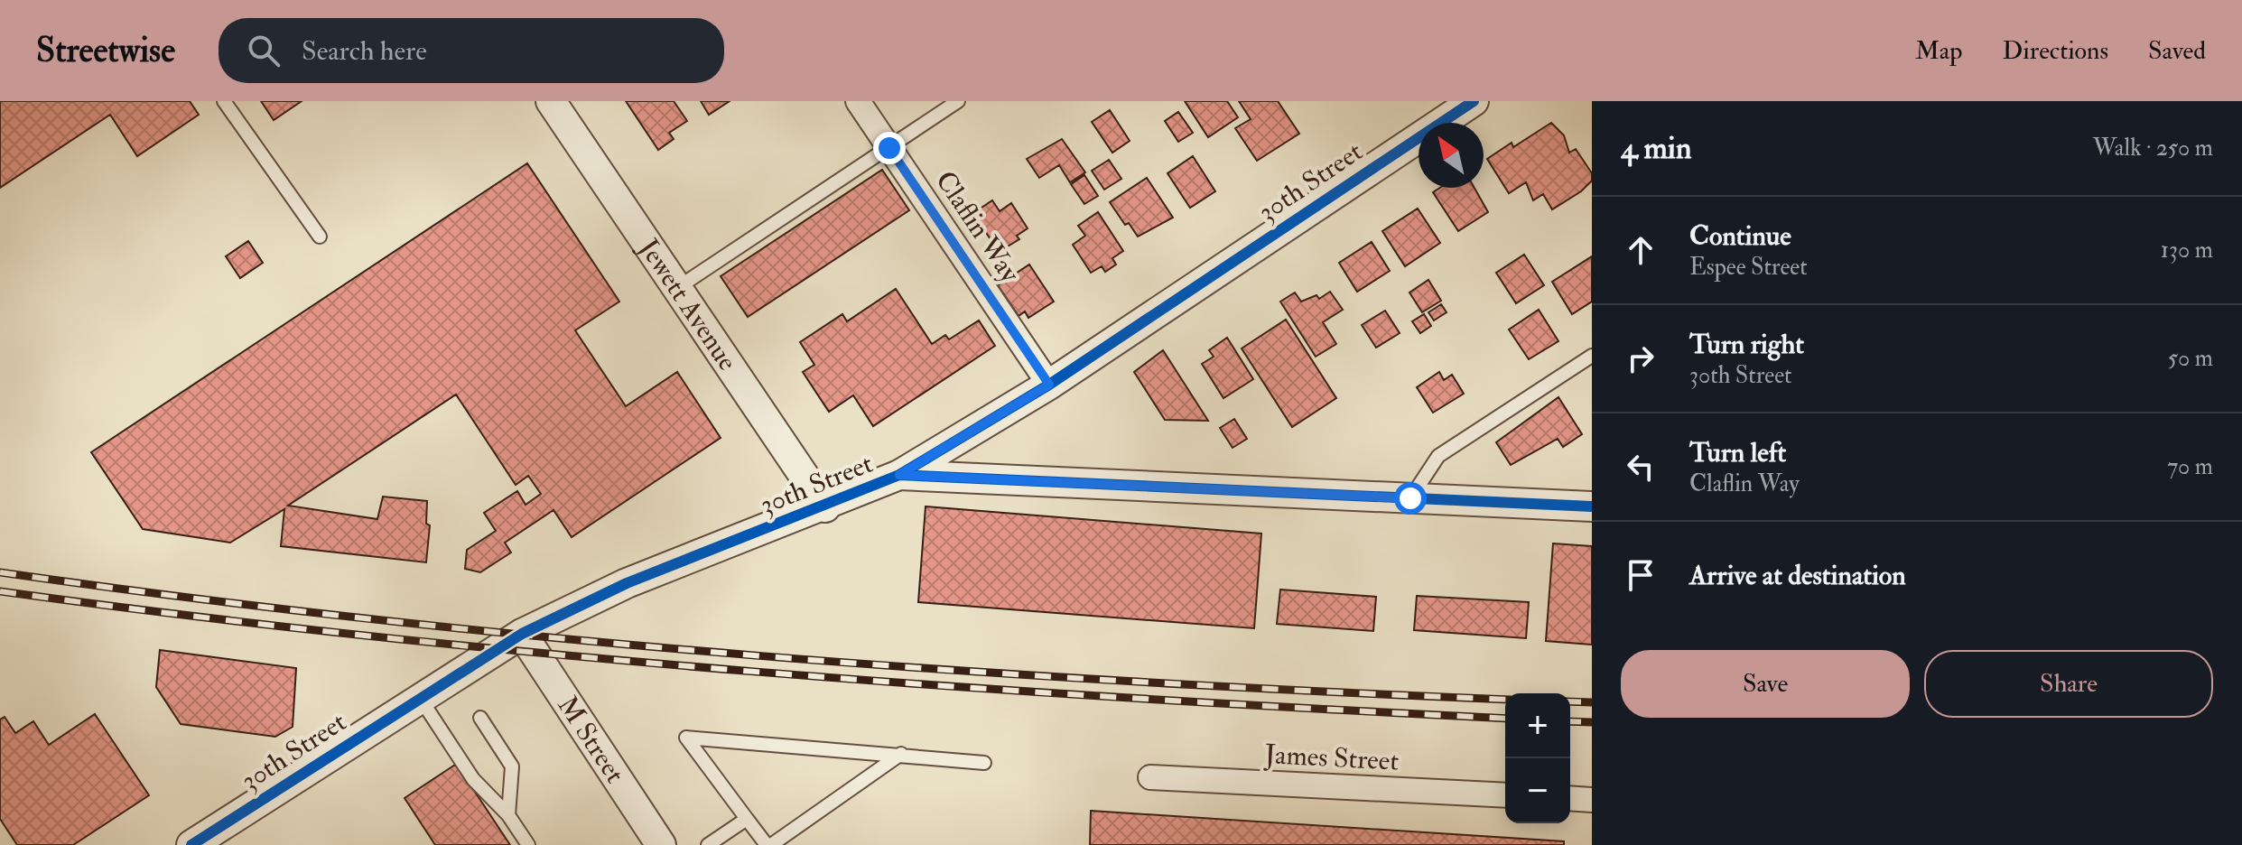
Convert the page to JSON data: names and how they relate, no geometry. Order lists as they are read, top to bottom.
{
  "streets": {
    "street": [
      "30th Street",
      "Claflin Way",
      "Jewett Avenue",
      "M Street",
      "James Street"
    ]
  },
  "crossings": [
    ["30th Street", "Claflin Way"],
    ["30th Street", "Jewett Avenue"],
    ["30th Street", "M Street"]
  ],
  "north": "top left",
  "page": {
    "header": "Streetwise",
    "search": "Search here",
    "nav": ["Map", "Directions", "Saved"],
    "heading": ["4 min", "Walk · 250 m"],
    "list": [
      ["Continue", "Espee Street", "130 m"],
      ["Turn right", "30th Street", "50 m"],
      ["Turn left", "Claflin Way", "70 m"],
      "Arrive at destination"
    ],
    "buttons": ["Save", "Share"],
    "map_buttons": ["+", "−"]
  }
}
